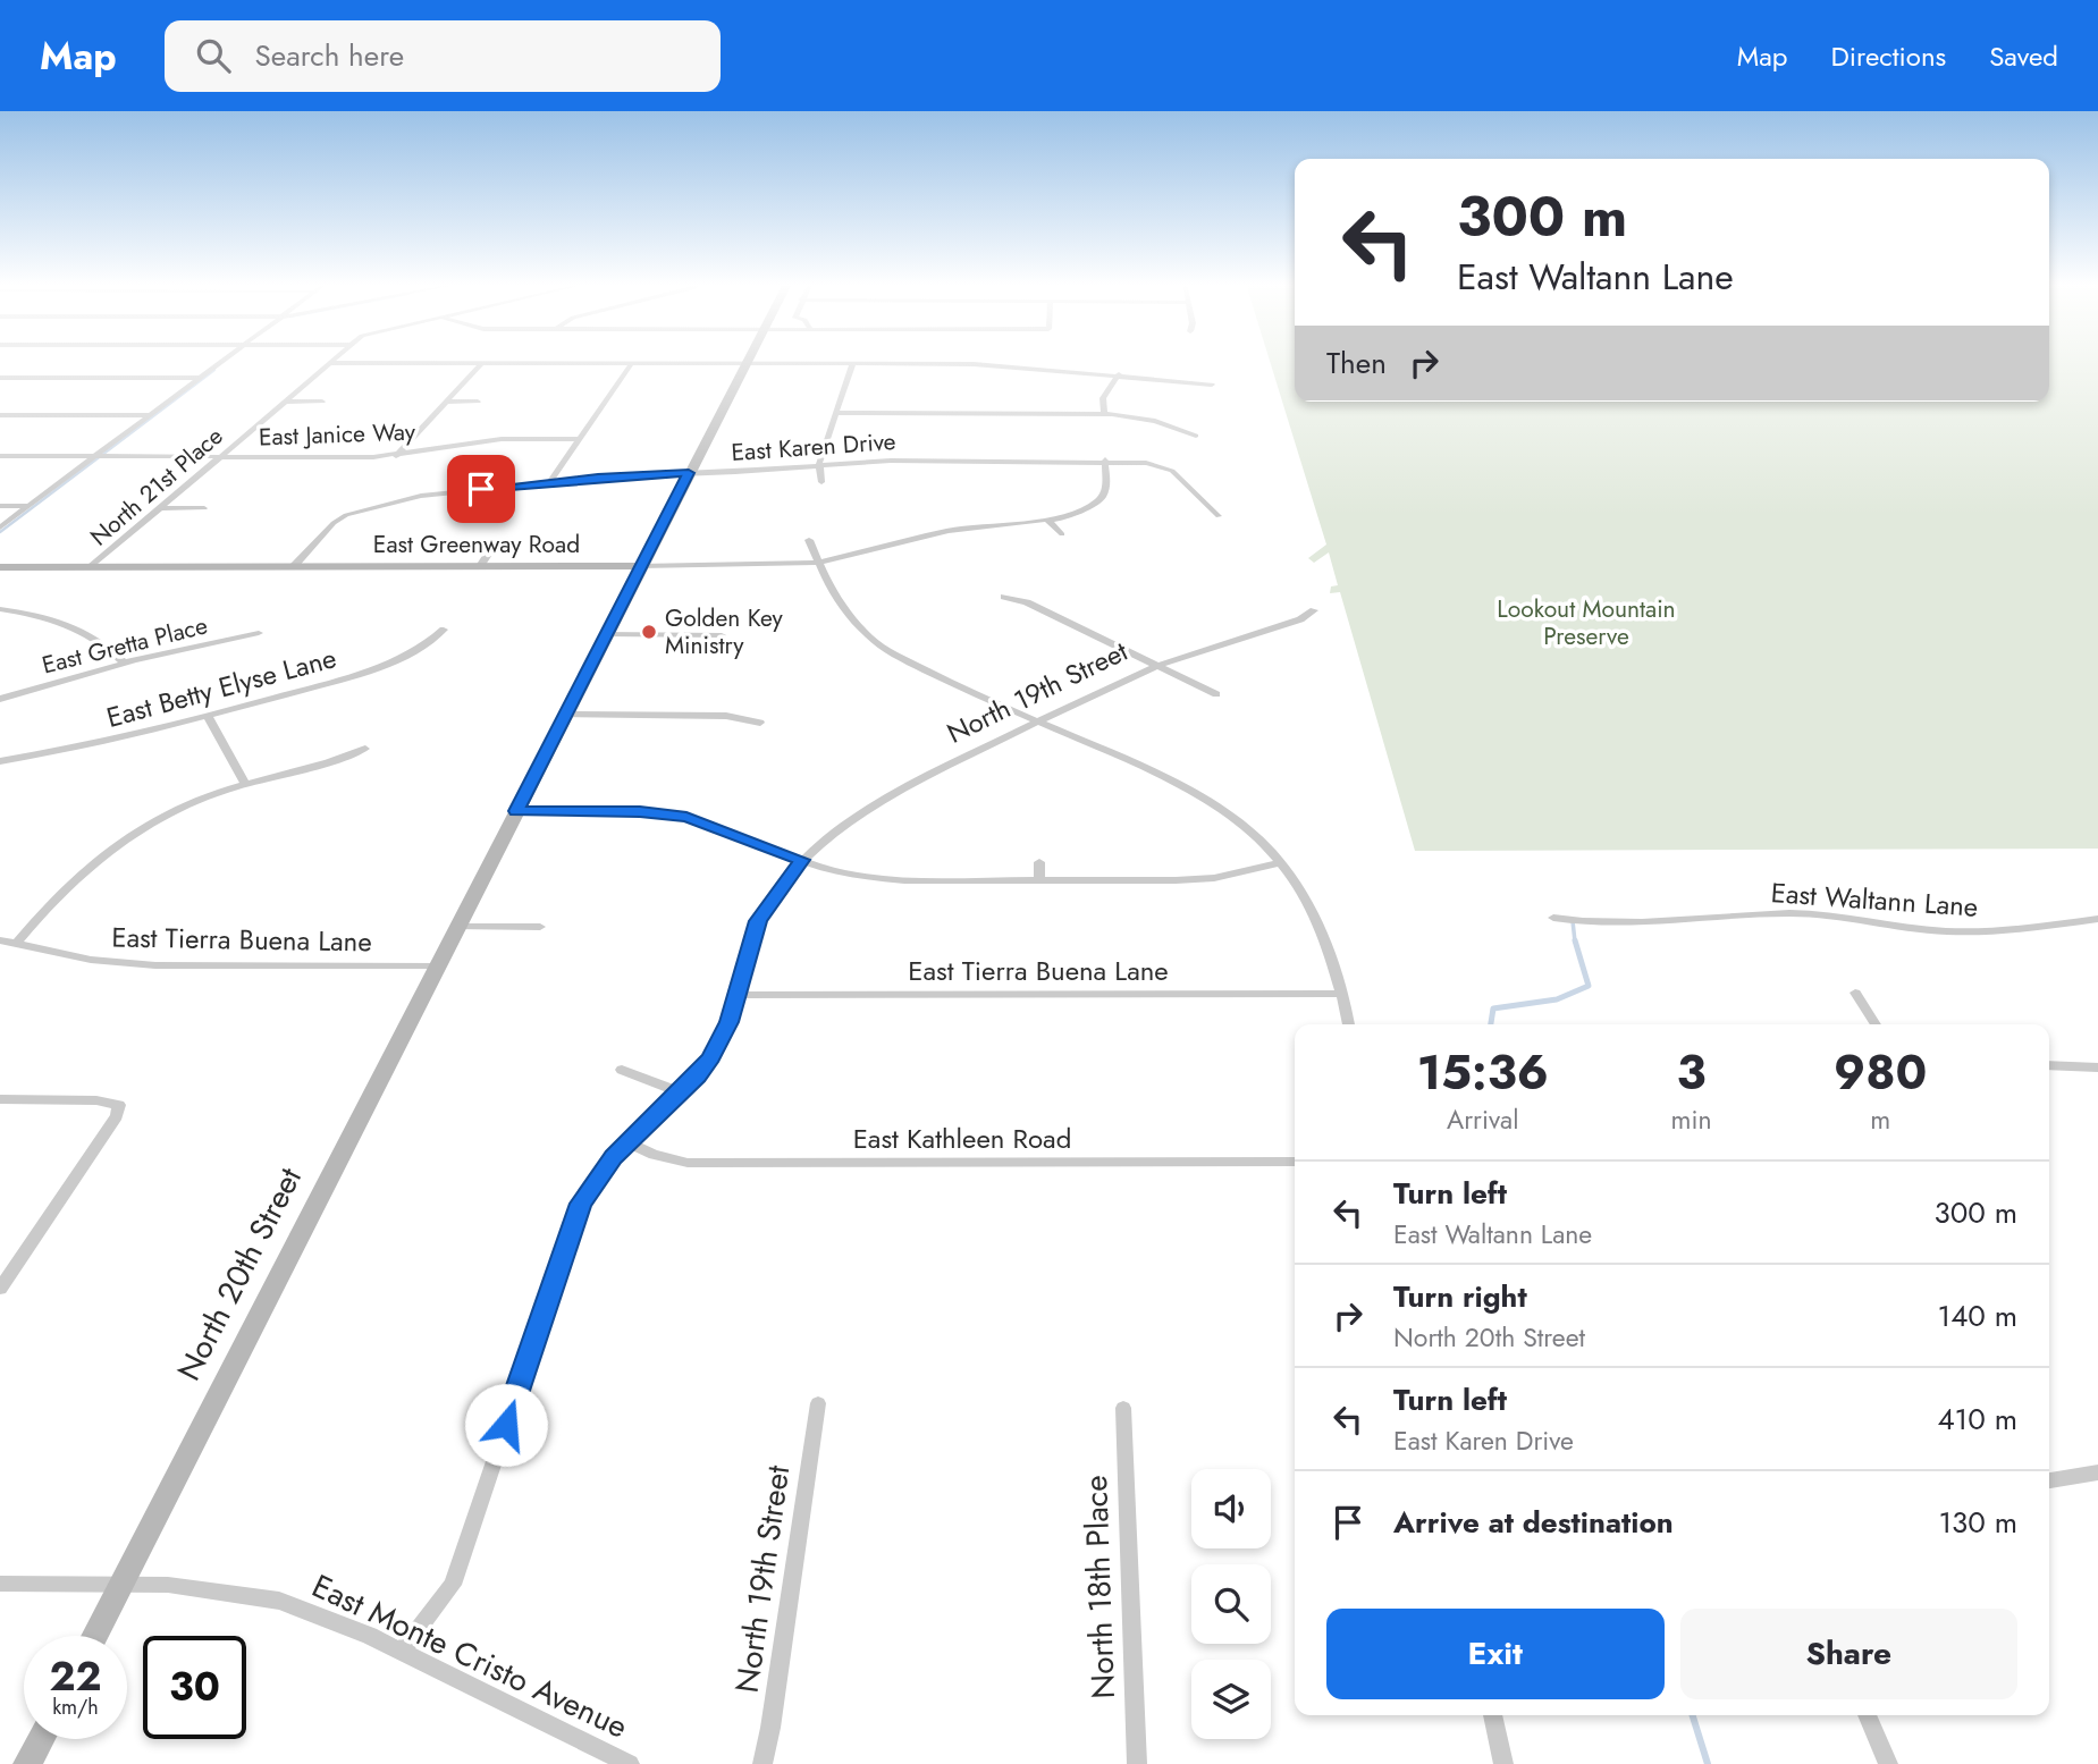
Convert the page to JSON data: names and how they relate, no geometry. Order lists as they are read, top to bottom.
{
  "streets": {
    "street": [
      "East Janice Way",
      "East Karen Drive",
      "North 21st Place",
      "East Greenway Road",
      "East Gretta Place",
      "East Betty Elyse Lane",
      "North 19th Street",
      "East Waltann Lane",
      "East Tierra Buena Lane",
      "East Kathleen Road",
      "North 20th Street",
      "North 18th Place",
      "East Monte Cristo Avenue"
    ]
  },
  "crossings": [
    ["East Janice Way", "North 21st Place"],
    ["East Karen Drive", "East Greenway Road"],
    ["East Karen Drive", "North 20th Street"],
    ["North 21st Place", "East Greenway Road"],
    ["East Greenway Road", "North 20th Street"],
    ["North 19th Street", "East Tierra Buena Lane"],
    ["North 19th Street", "East Kathleen Road"],
    ["North 19th Street", "East Monte Cristo Avenue"],
    ["East Tierra Buena Lane", "North 20th Street"],
    ["North 20th Street", "East Monte Cristo Avenue"]
  ],
  "parks": ["Lookout Mountain Preserve"],
  "places": ["Golden Key Ministry"],
  "page": {
    "header": "Map",
    "search": "Search here",
    "nav": ["Map", "Directions", "Saved"],
    "turn": ["300 m", "East Waltann Lane"],
    "then": "Then",
    "eta": [
      "15:36",
      "Arrival",
      "3",
      "min",
      "980",
      "m"
    ],
    "list": [
      {
        "name": "Turn left",
        "note": "East Waltann Lane",
        "value": "300 m"
      },
      {
        "name": "Turn right",
        "note": "North 20th Street",
        "value": "140 m"
      },
      {
        "name": "Turn left",
        "note": "East Karen Drive",
        "value": "410 m"
      },
      {
        "name": "Arrive at destination",
        "value": "130 m"
      }
    ],
    "buttons": ["Exit", "Share"],
    "speed": "22 km/h",
    "limit": "30"
  }
}
